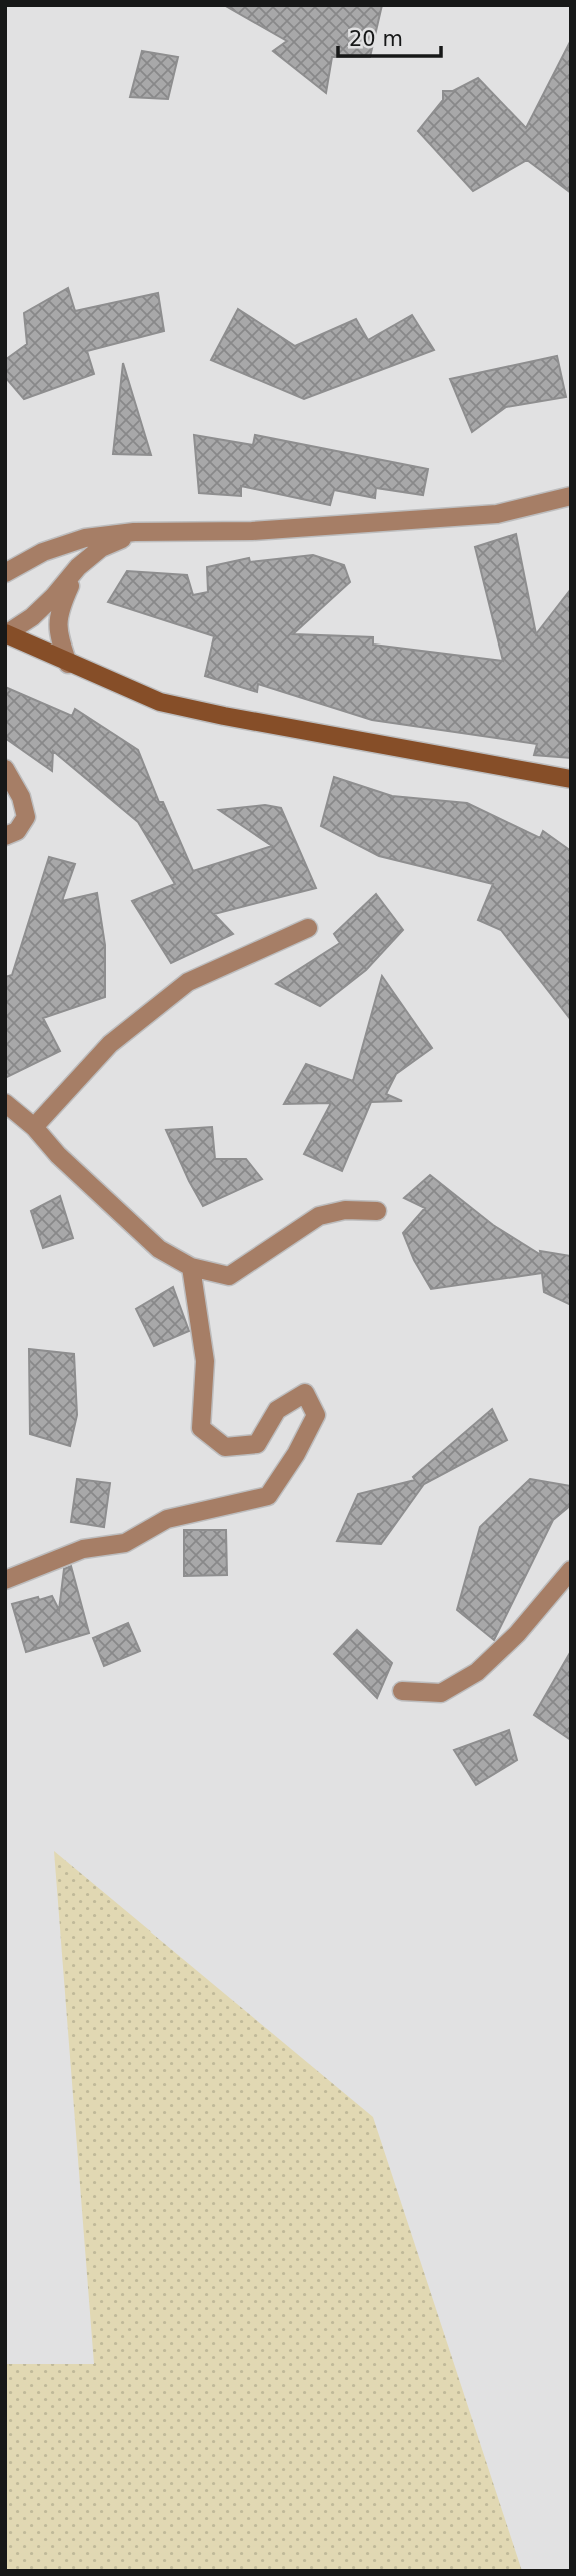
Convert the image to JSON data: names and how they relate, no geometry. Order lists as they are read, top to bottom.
{
  "scale_bar": "20 m"
}
